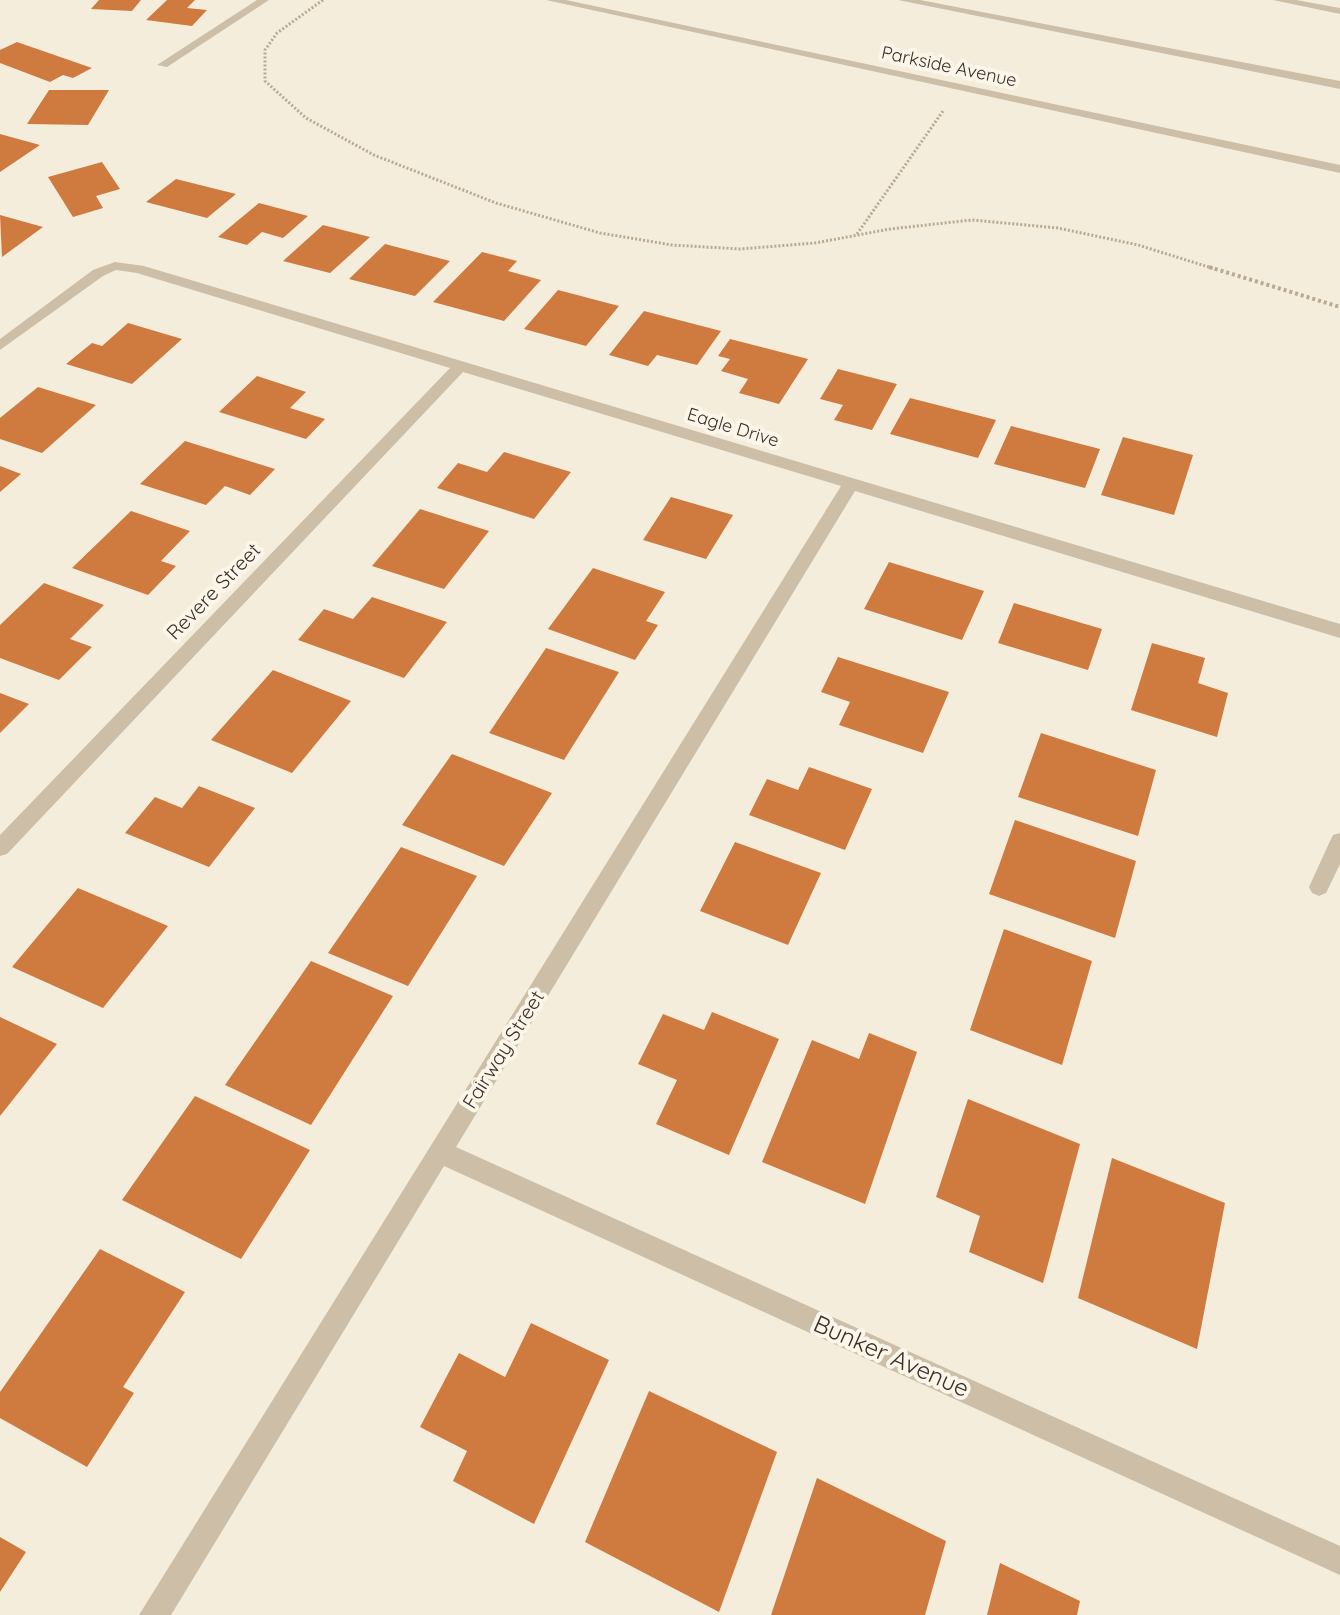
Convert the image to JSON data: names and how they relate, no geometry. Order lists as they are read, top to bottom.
{
  "streets": {
    "street": [
      "Parkside Avenue",
      "Eagle Drive",
      "Revere Street",
      "Fairway Street",
      "Bunker Avenue"
    ]
  },
  "crossings": [
    ["Eagle Drive", "Revere Street"],
    ["Eagle Drive", "Fairway Street"],
    ["Fairway Street", "Bunker Avenue"]
  ]
}
